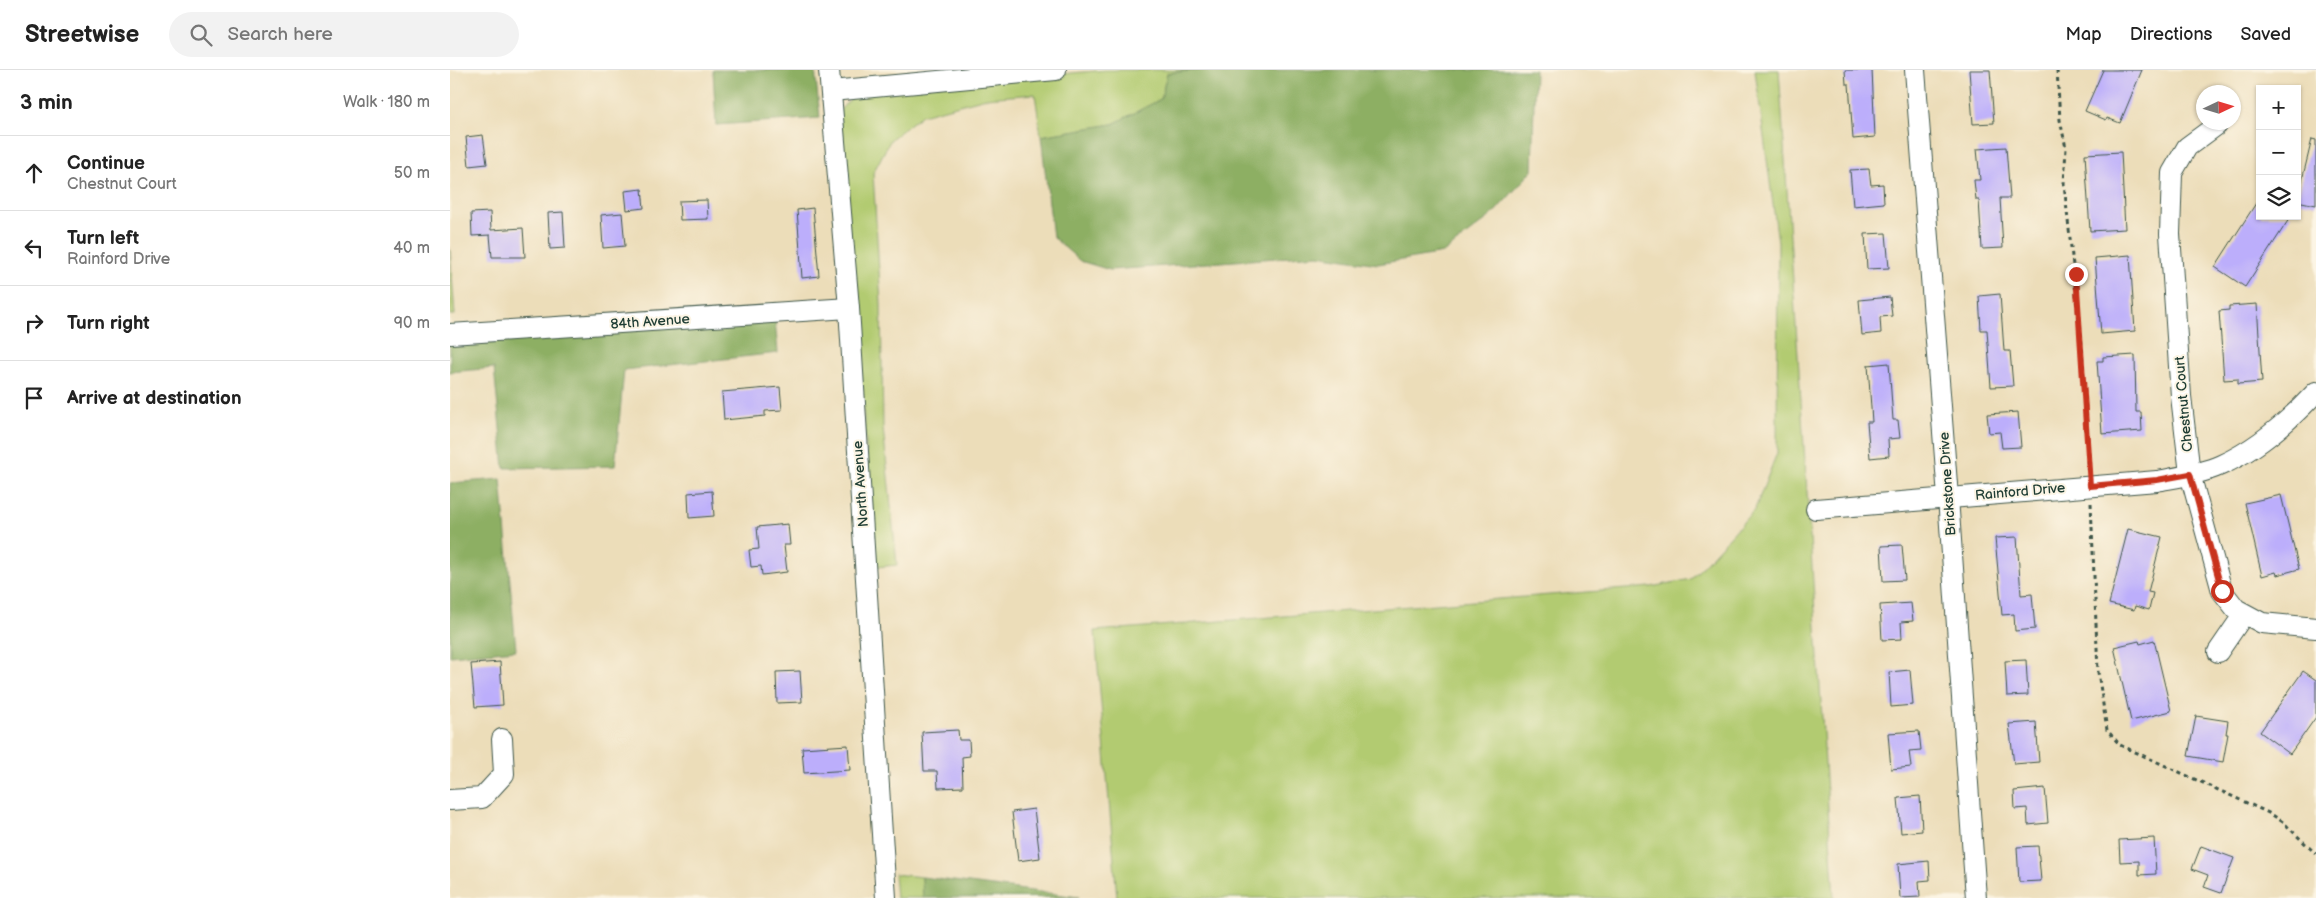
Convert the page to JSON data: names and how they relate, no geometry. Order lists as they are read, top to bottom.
{
  "streets": {
    "street": [
      "84th Avenue",
      "Chestnut Court",
      "North Avenue",
      "Brickstone Drive",
      "Rainford Drive"
    ]
  },
  "crossings": [
    ["84th Avenue", "North Avenue"],
    ["Chestnut Court", "Rainford Drive"],
    ["Brickstone Drive", "Rainford Drive"]
  ],
  "north": "right",
  "page": {
    "header": "Streetwise",
    "search": "Search here",
    "nav": ["Map", "Directions", "Saved"],
    "heading": ["3 min", "Walk · 180 m"],
    "map_buttons": ["+", "−"],
    "list": [
      ["Continue", "Chestnut Court", "50 m"],
      ["Turn left", "Rainford Drive", "40 m"],
      ["Turn right", "90 m"],
      "Arrive at destination"
    ]
  }
}
